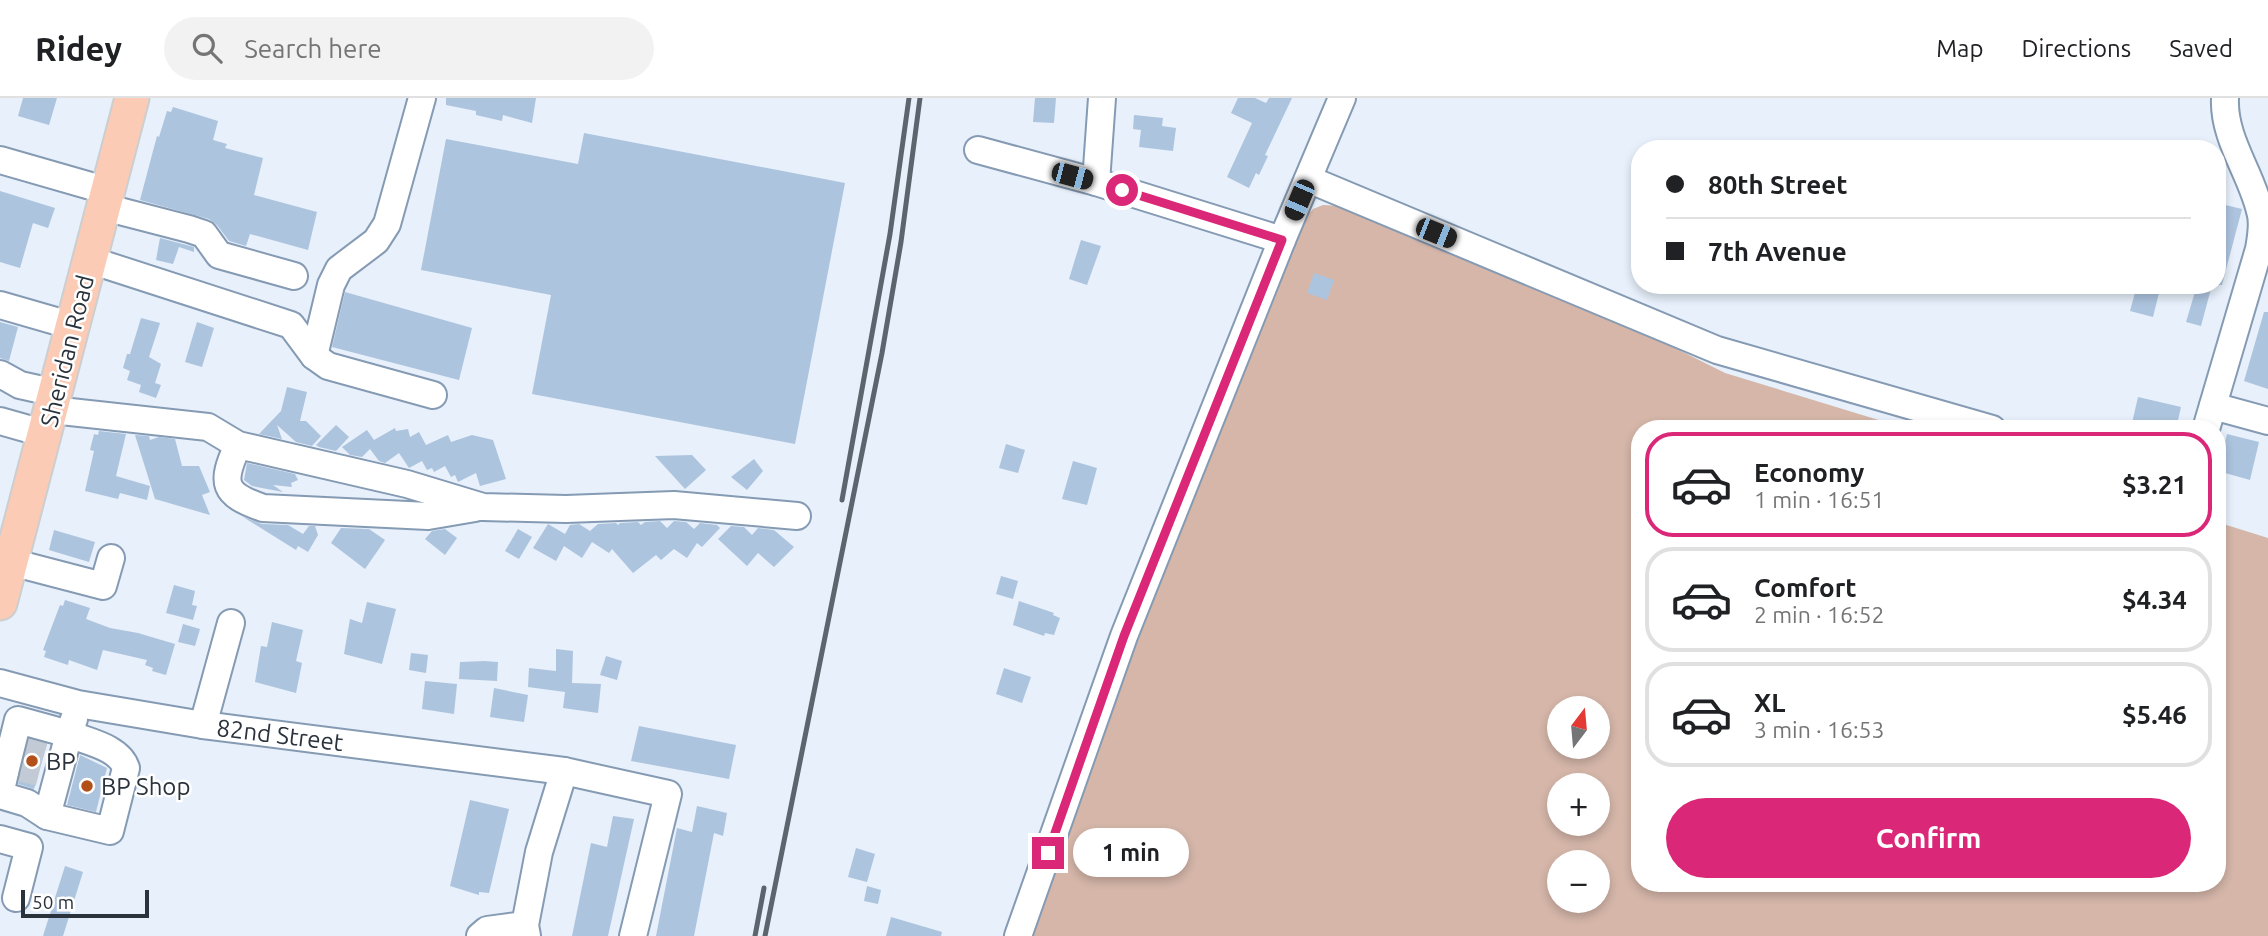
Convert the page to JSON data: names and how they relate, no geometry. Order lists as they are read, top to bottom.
{
  "streets": {
    "main road": ["Sheridan Road"],
    "street": ["82nd Street"]
  },
  "places": ["BP", "BP Shop"],
  "scale_bar": "50 m",
  "north": "top",
  "page": {
    "header": "Ridey",
    "search": "Search here",
    "nav": ["Map", "Directions", "Saved"],
    "banner": ["80th Street", "7th Avenue"],
    "list": [
      {
        "name": "Economy",
        "note": "1 min · 16:51",
        "value": "$3.21"
      },
      {
        "name": "Comfort",
        "note": "2 min · 16:52",
        "value": "$4.34"
      },
      {
        "name": "XL",
        "note": "3 min · 16:53",
        "value": "$5.46"
      }
    ],
    "map_buttons": ["+", "−"],
    "buttons": "Confirm",
    "bubble": "1 min",
    "scale": "50 m"
  }
}
